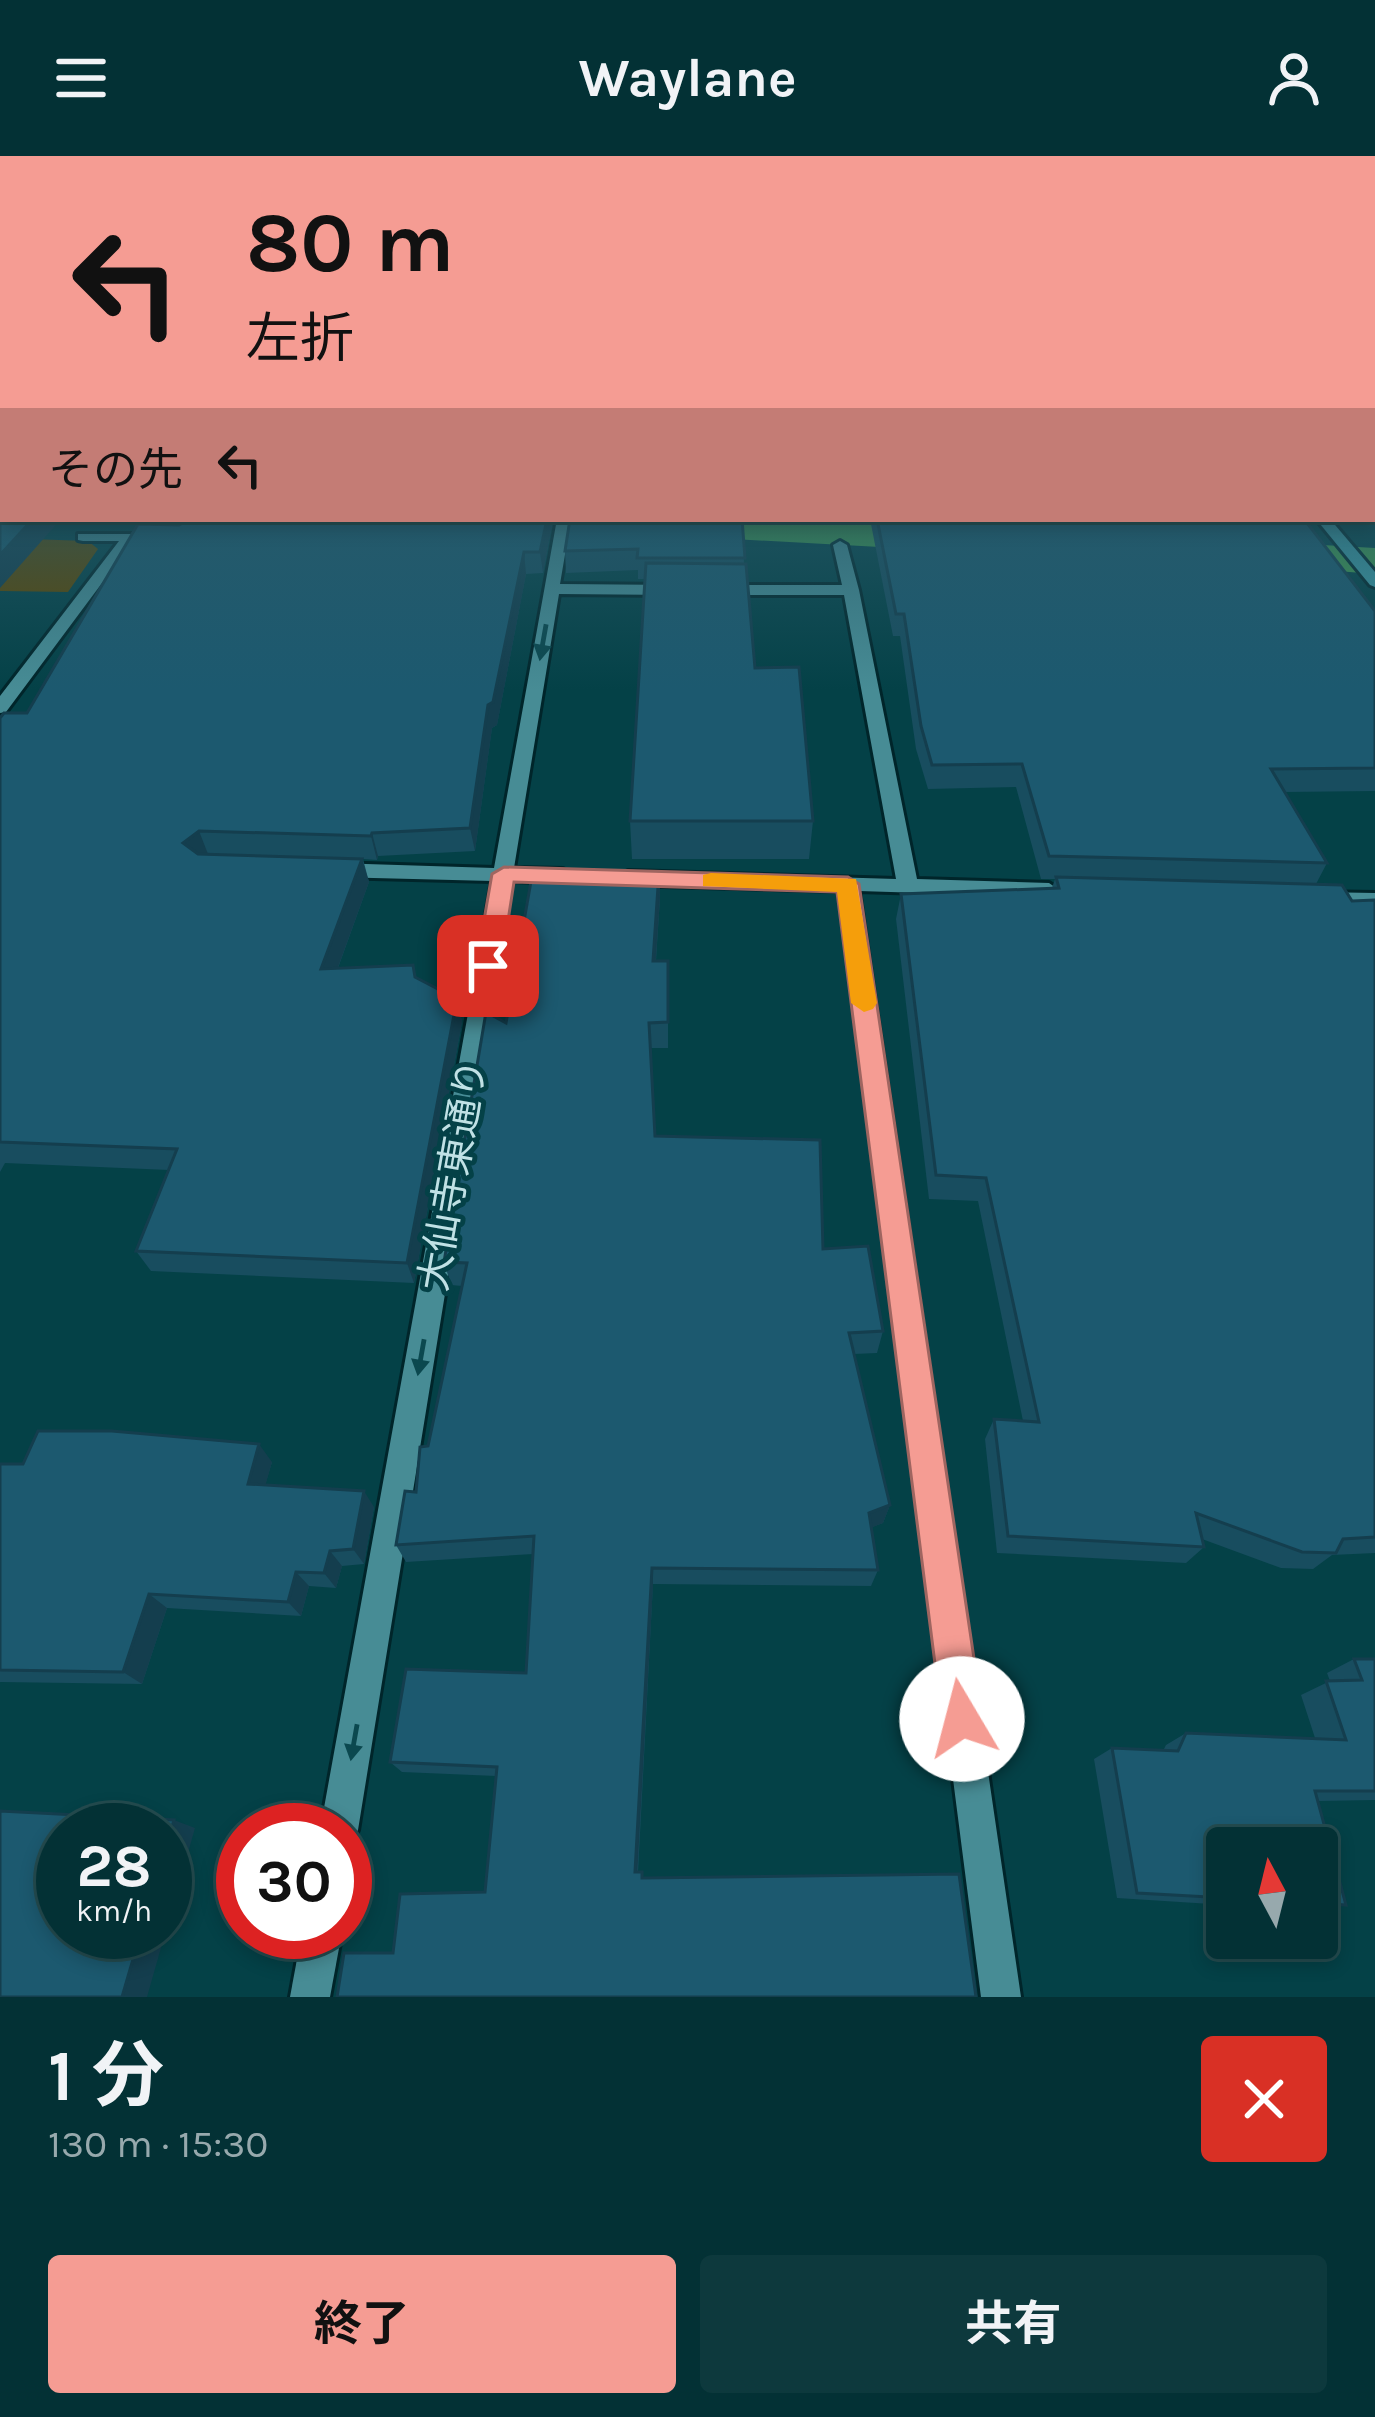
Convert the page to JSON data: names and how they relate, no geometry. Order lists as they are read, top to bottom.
{
  "streets": {
    "street": ["大仙寺東通り"]
  },
  "one_way": ["大仙寺東通り"],
  "north": "top",
  "page": {
    "header": "Waylane",
    "turn": ["80 m", "左折"],
    "then": "その先",
    "speed": "28 km/h",
    "limit": "30",
    "heading": ["1 分", "130 m · 15:30"],
    "buttons": ["終了", "共有"]
  }
}
